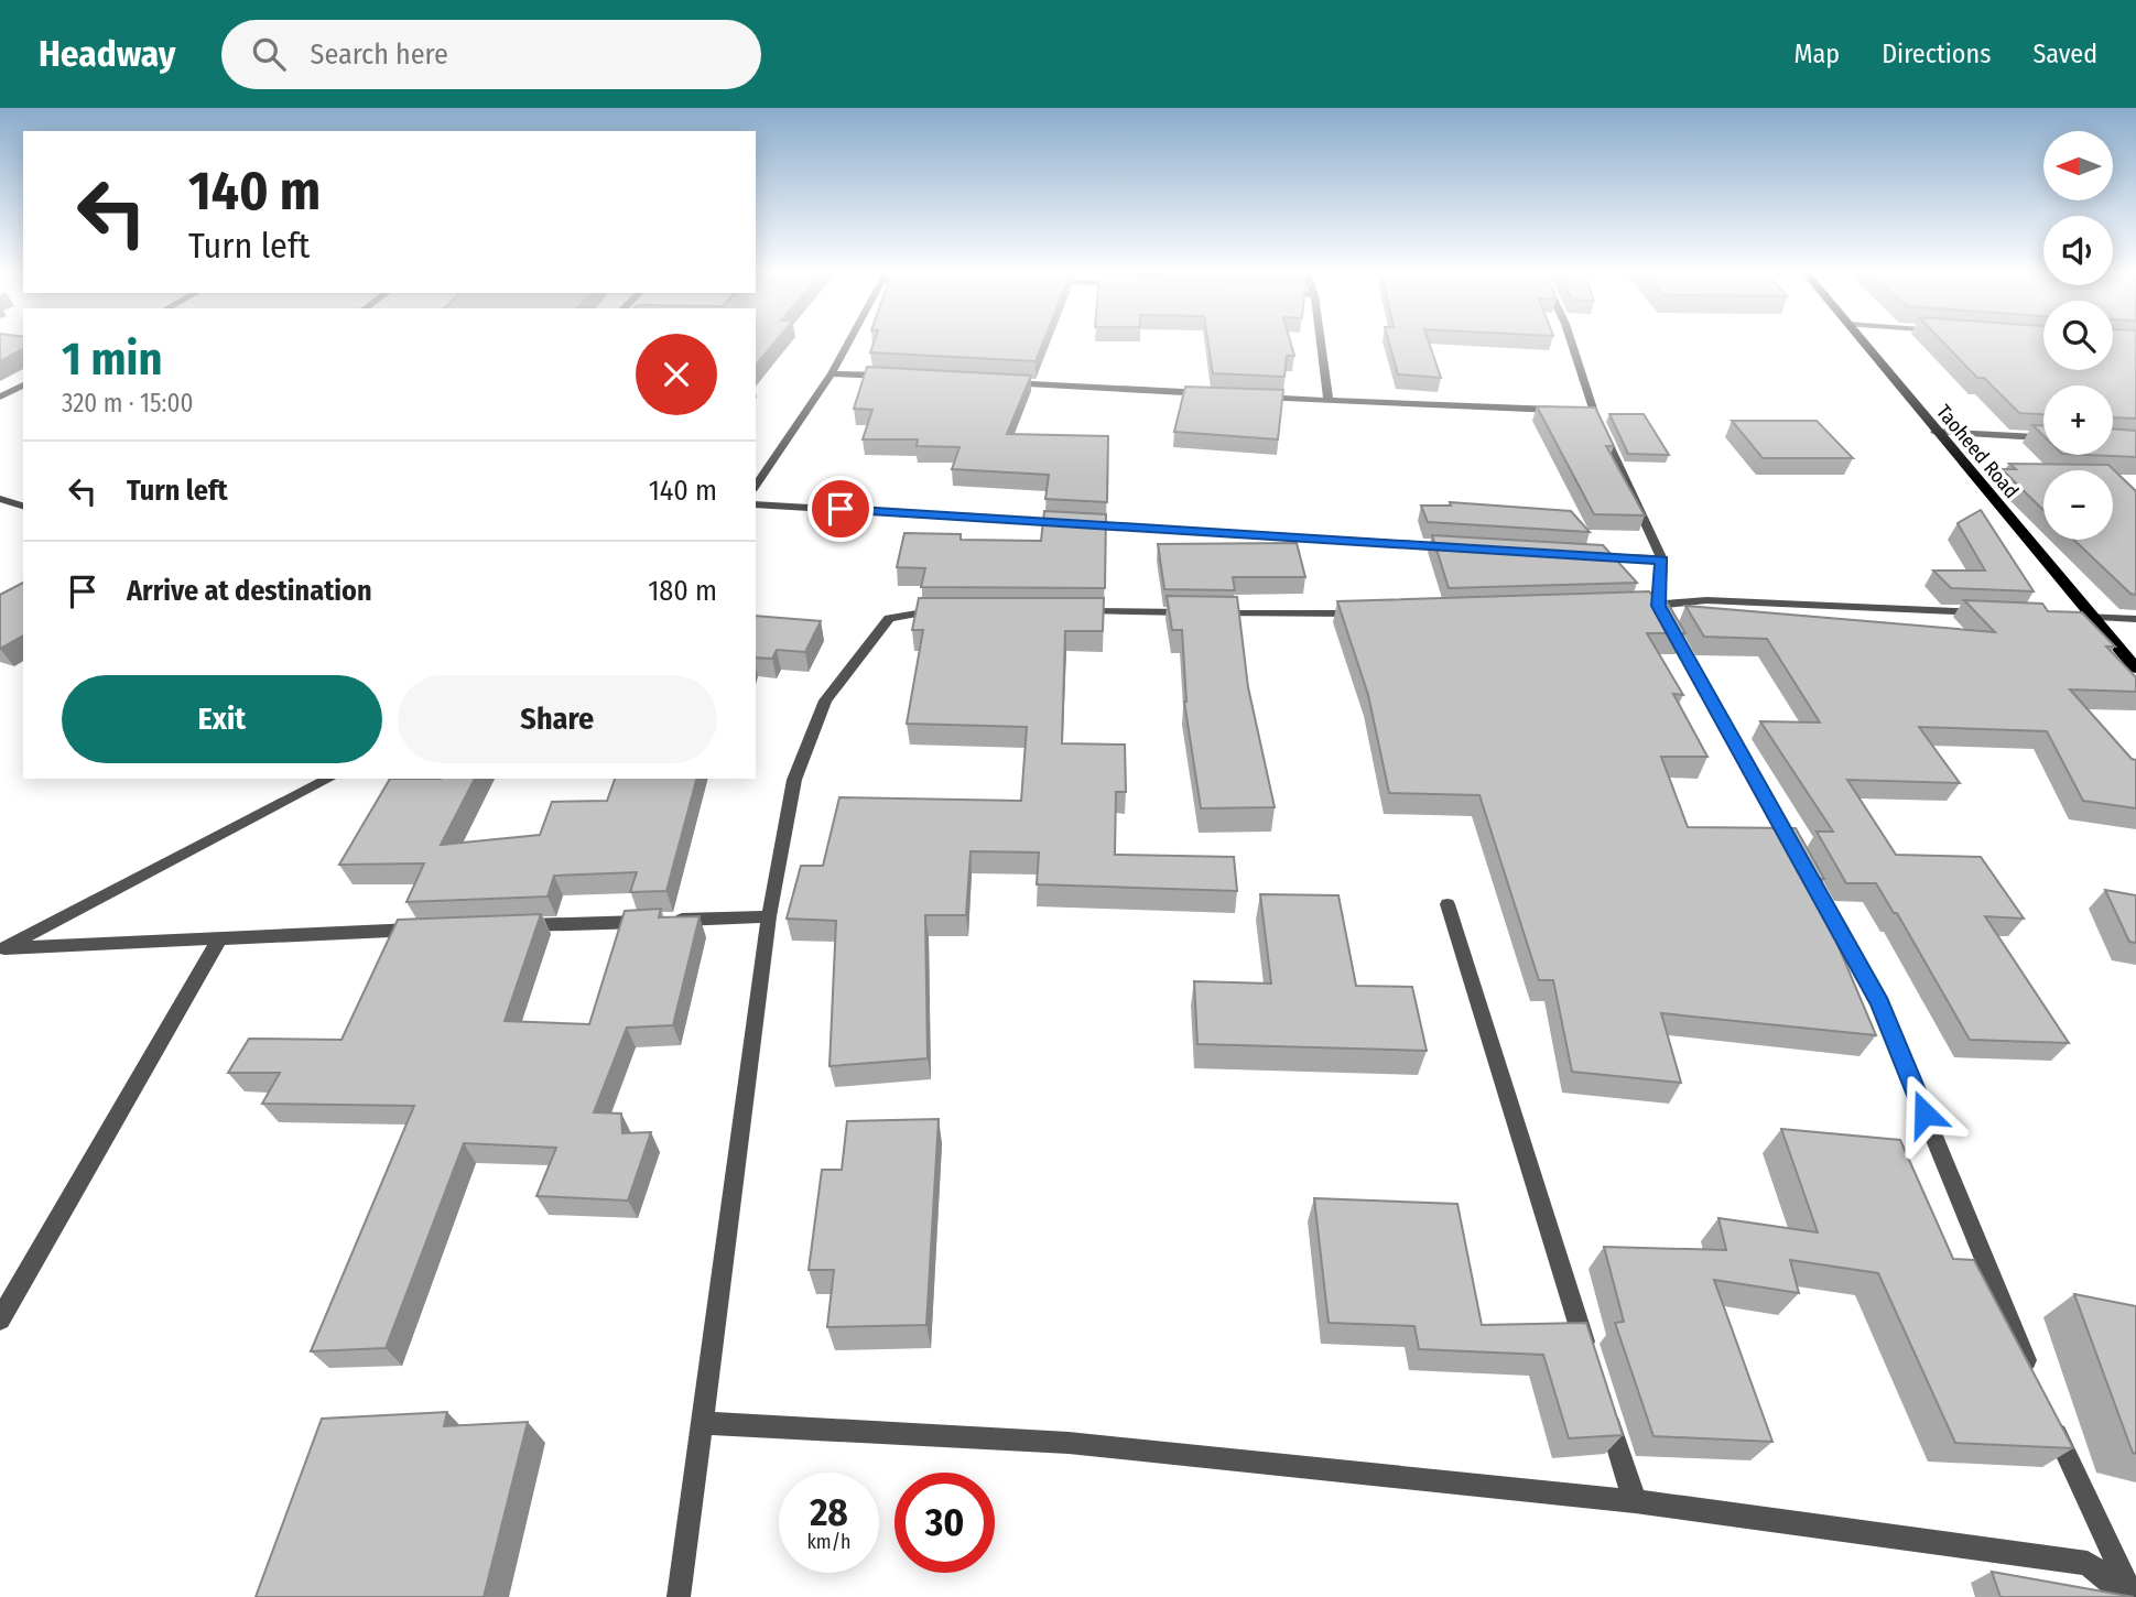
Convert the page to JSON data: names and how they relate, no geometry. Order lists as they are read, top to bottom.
{
  "streets": {
    "main road": ["Taoheed Road"]
  },
  "north": "left",
  "page": {
    "header": "Headway",
    "search": "Search here",
    "nav": ["Map", "Directions", "Saved"],
    "map_buttons": ["+", "−"],
    "turn": ["140 m", "Turn left"],
    "heading": ["1 min", "320 m · 15:00"],
    "list": [
      {
        "name": "Turn left",
        "value": "140 m"
      },
      {
        "name": "Arrive at destination",
        "value": "180 m"
      }
    ],
    "buttons": ["Exit", "Share"],
    "speed": "28 km/h",
    "limit": "30"
  }
}
